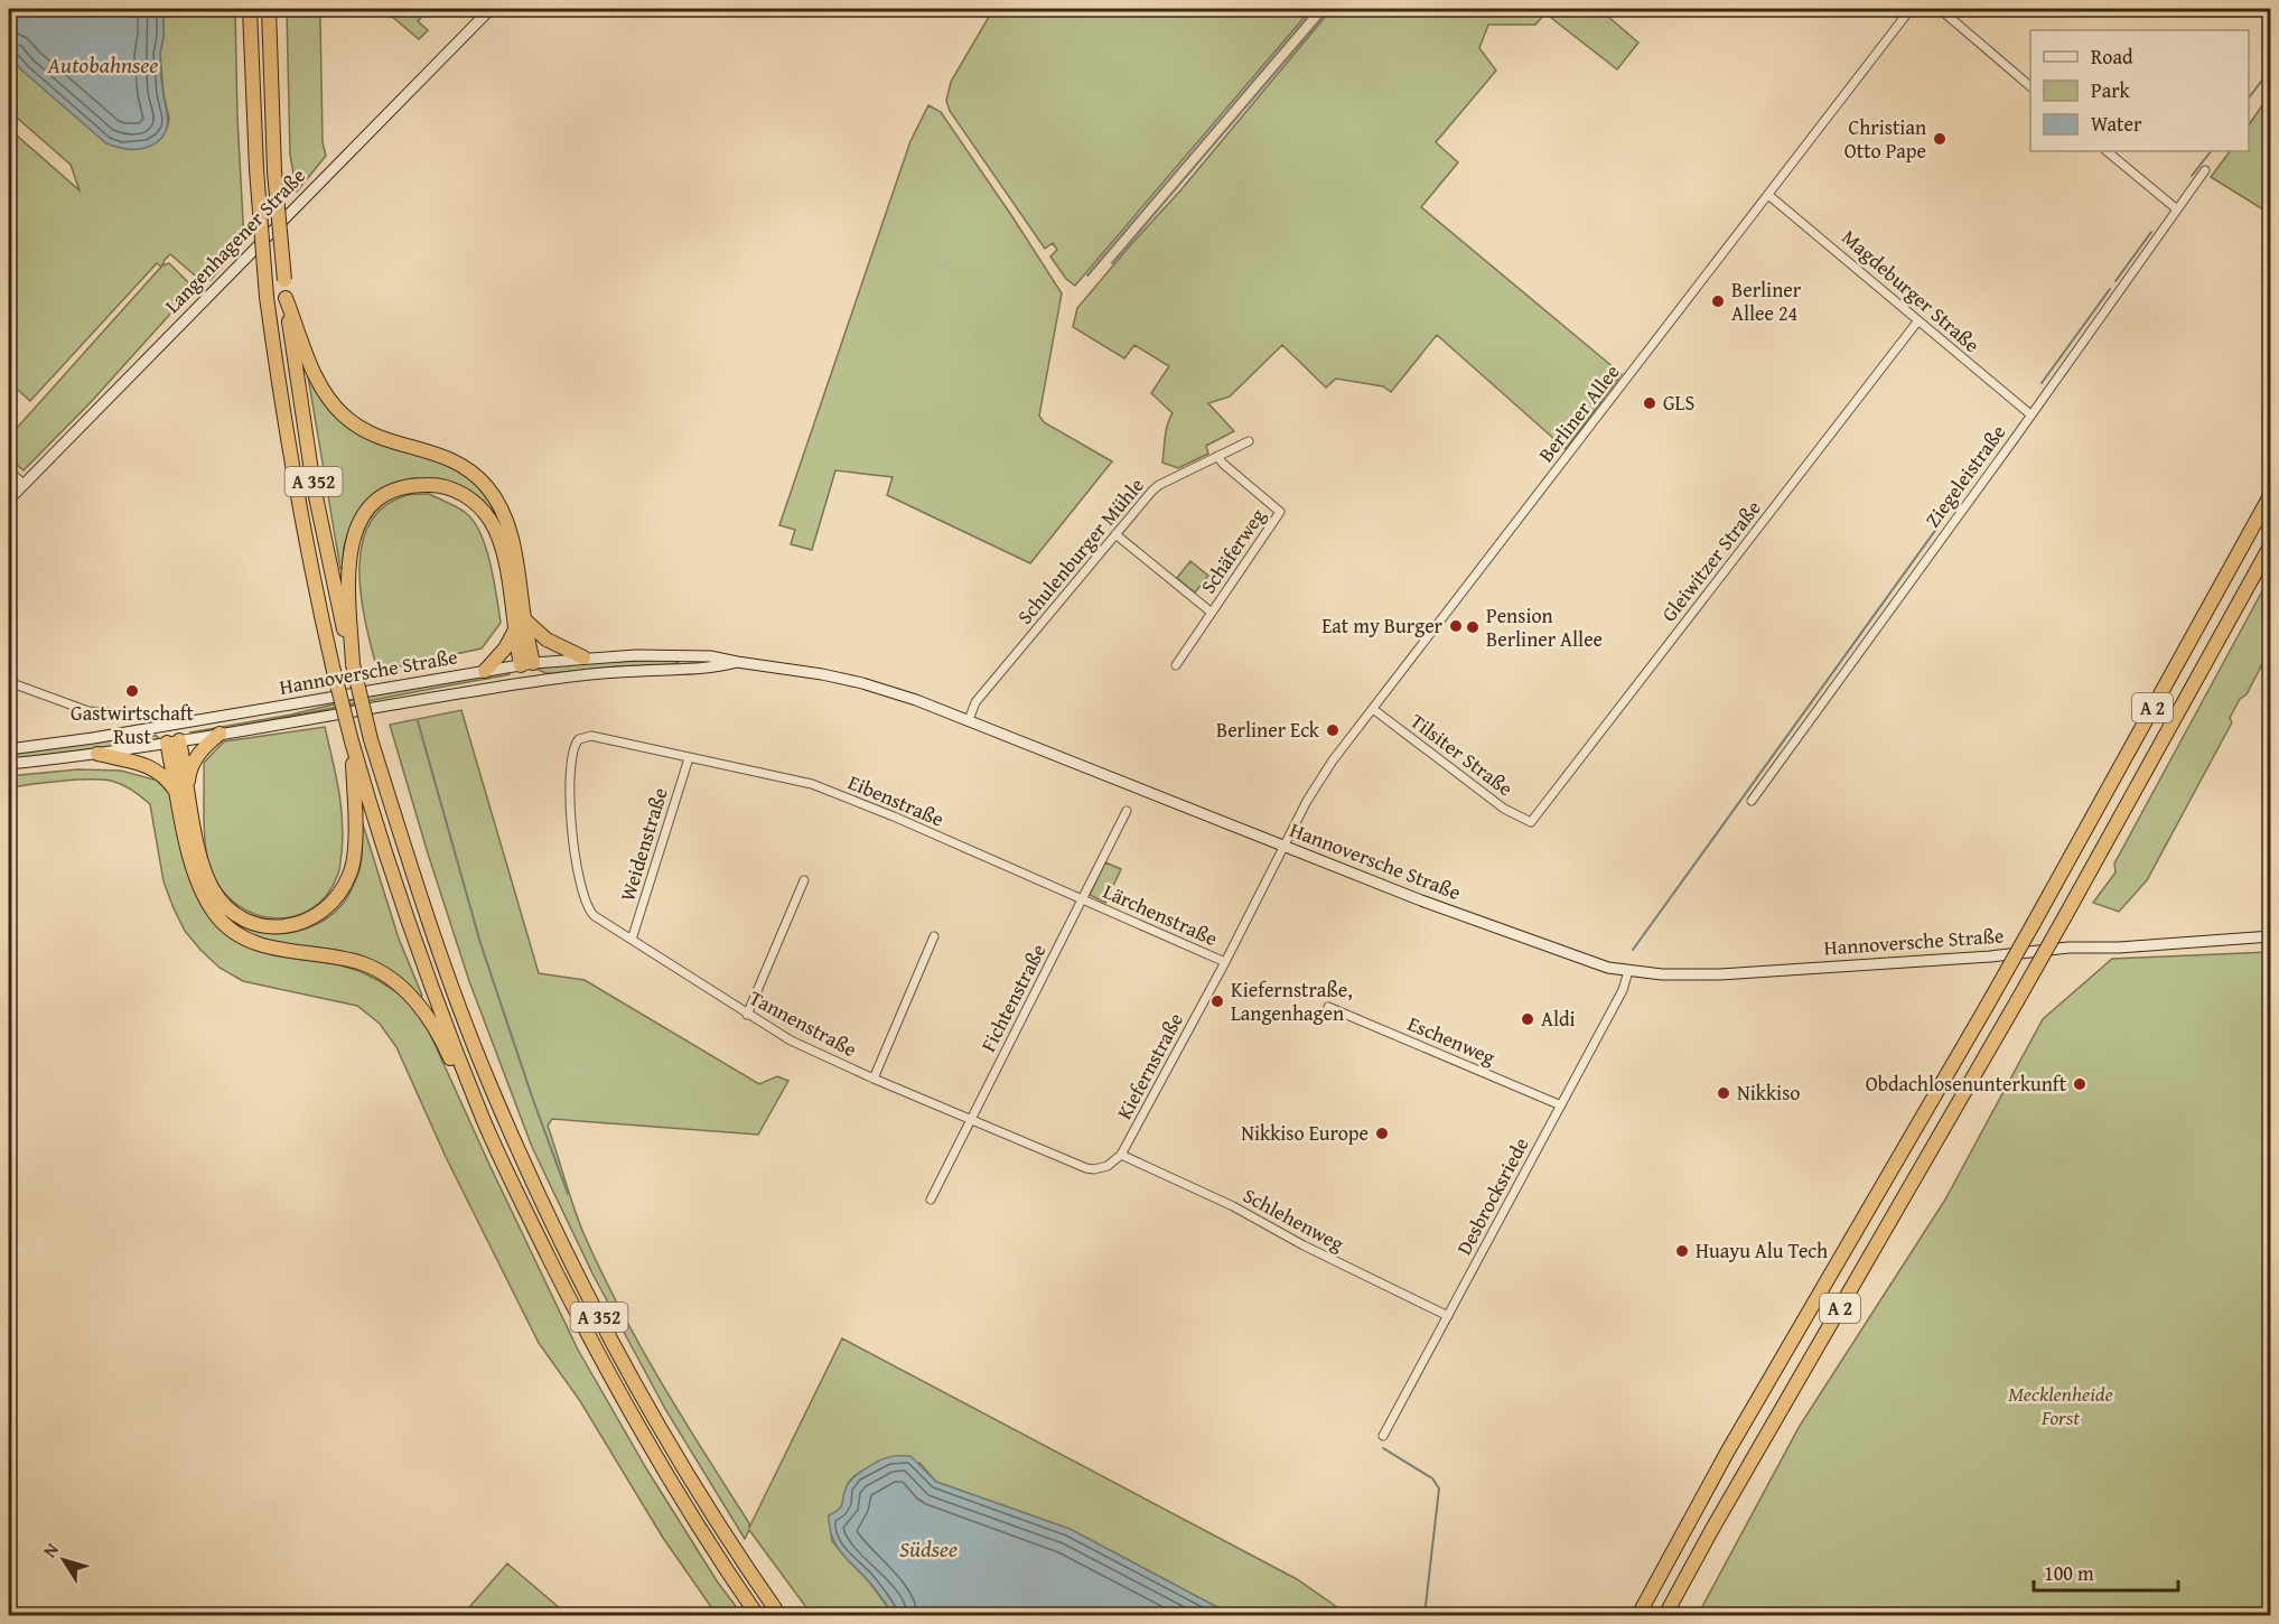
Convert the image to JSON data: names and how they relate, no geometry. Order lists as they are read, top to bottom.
{
  "streets": {
    "highway": ["A 352", "A 2"],
    "main road": ["Langenhagener Straße", "Hannoversche Straße"],
    "street": [
      "Magdeburger Straße",
      "Berliner Allee",
      "Ziegeleistraße",
      "Schulenburger Mühle",
      "Schäferweg",
      "Gleiwitzer Straße",
      "Tilsiter Straße",
      "Eibenstraße",
      "Weidenstraße",
      "Lärchenstraße",
      "Fichtenstraße",
      "Tannenstraße",
      "Eschenweg",
      "Kiefernstraße",
      "Desbrocksriede",
      "Schlehenweg"
    ]
  },
  "crossings": [
    ["Magdeburger Straße", "Berliner Allee"],
    ["Magdeburger Straße", "Ziegeleistraße"],
    ["Magdeburger Straße", "Gleiwitzer Straße"],
    ["Berliner Allee", "Hannoversche Straße"],
    ["Berliner Allee", "Tilsiter Straße"],
    ["Berliner Allee", "Kiefernstraße"],
    ["Schulenburger Mühle", "Schäferweg"],
    ["Schulenburger Mühle", "Hannoversche Straße"],
    ["Gleiwitzer Straße", "Tilsiter Straße"],
    ["Hannoversche Straße", "Kiefernstraße"],
    ["Hannoversche Straße", "Desbrocksriede"],
    ["Eibenstraße", "Weidenstraße"],
    ["Eibenstraße", "Lärchenstraße"],
    ["Eibenstraße", "Fichtenstraße"],
    ["Eibenstraße", "Tannenstraße"],
    ["Weidenstraße", "Tannenstraße"],
    ["Lärchenstraße", "Fichtenstraße"],
    ["Lärchenstraße", "Kiefernstraße"],
    ["Fichtenstraße", "Tannenstraße"],
    ["Eschenweg", "Desbrocksriede"],
    ["Kiefernstraße", "Schlehenweg"],
    ["Desbrocksriede", "Schlehenweg"]
  ],
  "water": ["Autobahnsee", "Südsee"],
  "parks": ["Mecklenheide Forst"],
  "places": [
    "Christian Otto Pape",
    "Berliner Allee 24",
    "GLS",
    "Eat my Burger",
    "Pension Berliner Allee",
    "Gastwirtschaft Rust",
    "Berliner Eck",
    "Kiefernstraße, Langenhagen",
    "Aldi",
    "Obdachlosenunterkunft",
    "Nikkiso",
    "Nikkiso Europe",
    "Huayu Alu Tech"
  ],
  "legend": ["Road", "Park", "Water"],
  "scale_bar": "100 m",
  "north": "top left"
}
